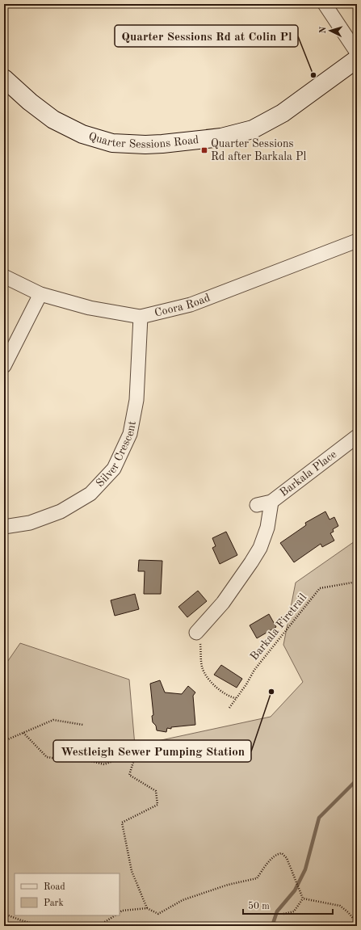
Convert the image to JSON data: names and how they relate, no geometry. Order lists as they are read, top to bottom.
{
  "streets": {
    "main road": ["Quarter Sessions Road"],
    "street": ["Coora Road", "Silver Crescent", "Barkala Place"],
    "path": ["Barkala Firetrail"]
  },
  "crossings": [
    ["Coora Road", "Silver Crescent"]
  ],
  "places": {
    "other": ["Quarter Sessions Rd at Colin Pl", "Westleigh Sewer Pumping Station"],
    "transit": ["Quarter Sessions Rd after Barkala Pl"]
  },
  "legend": ["Road", "Park"],
  "scale_bar": "50 m",
  "north": "left"
}
